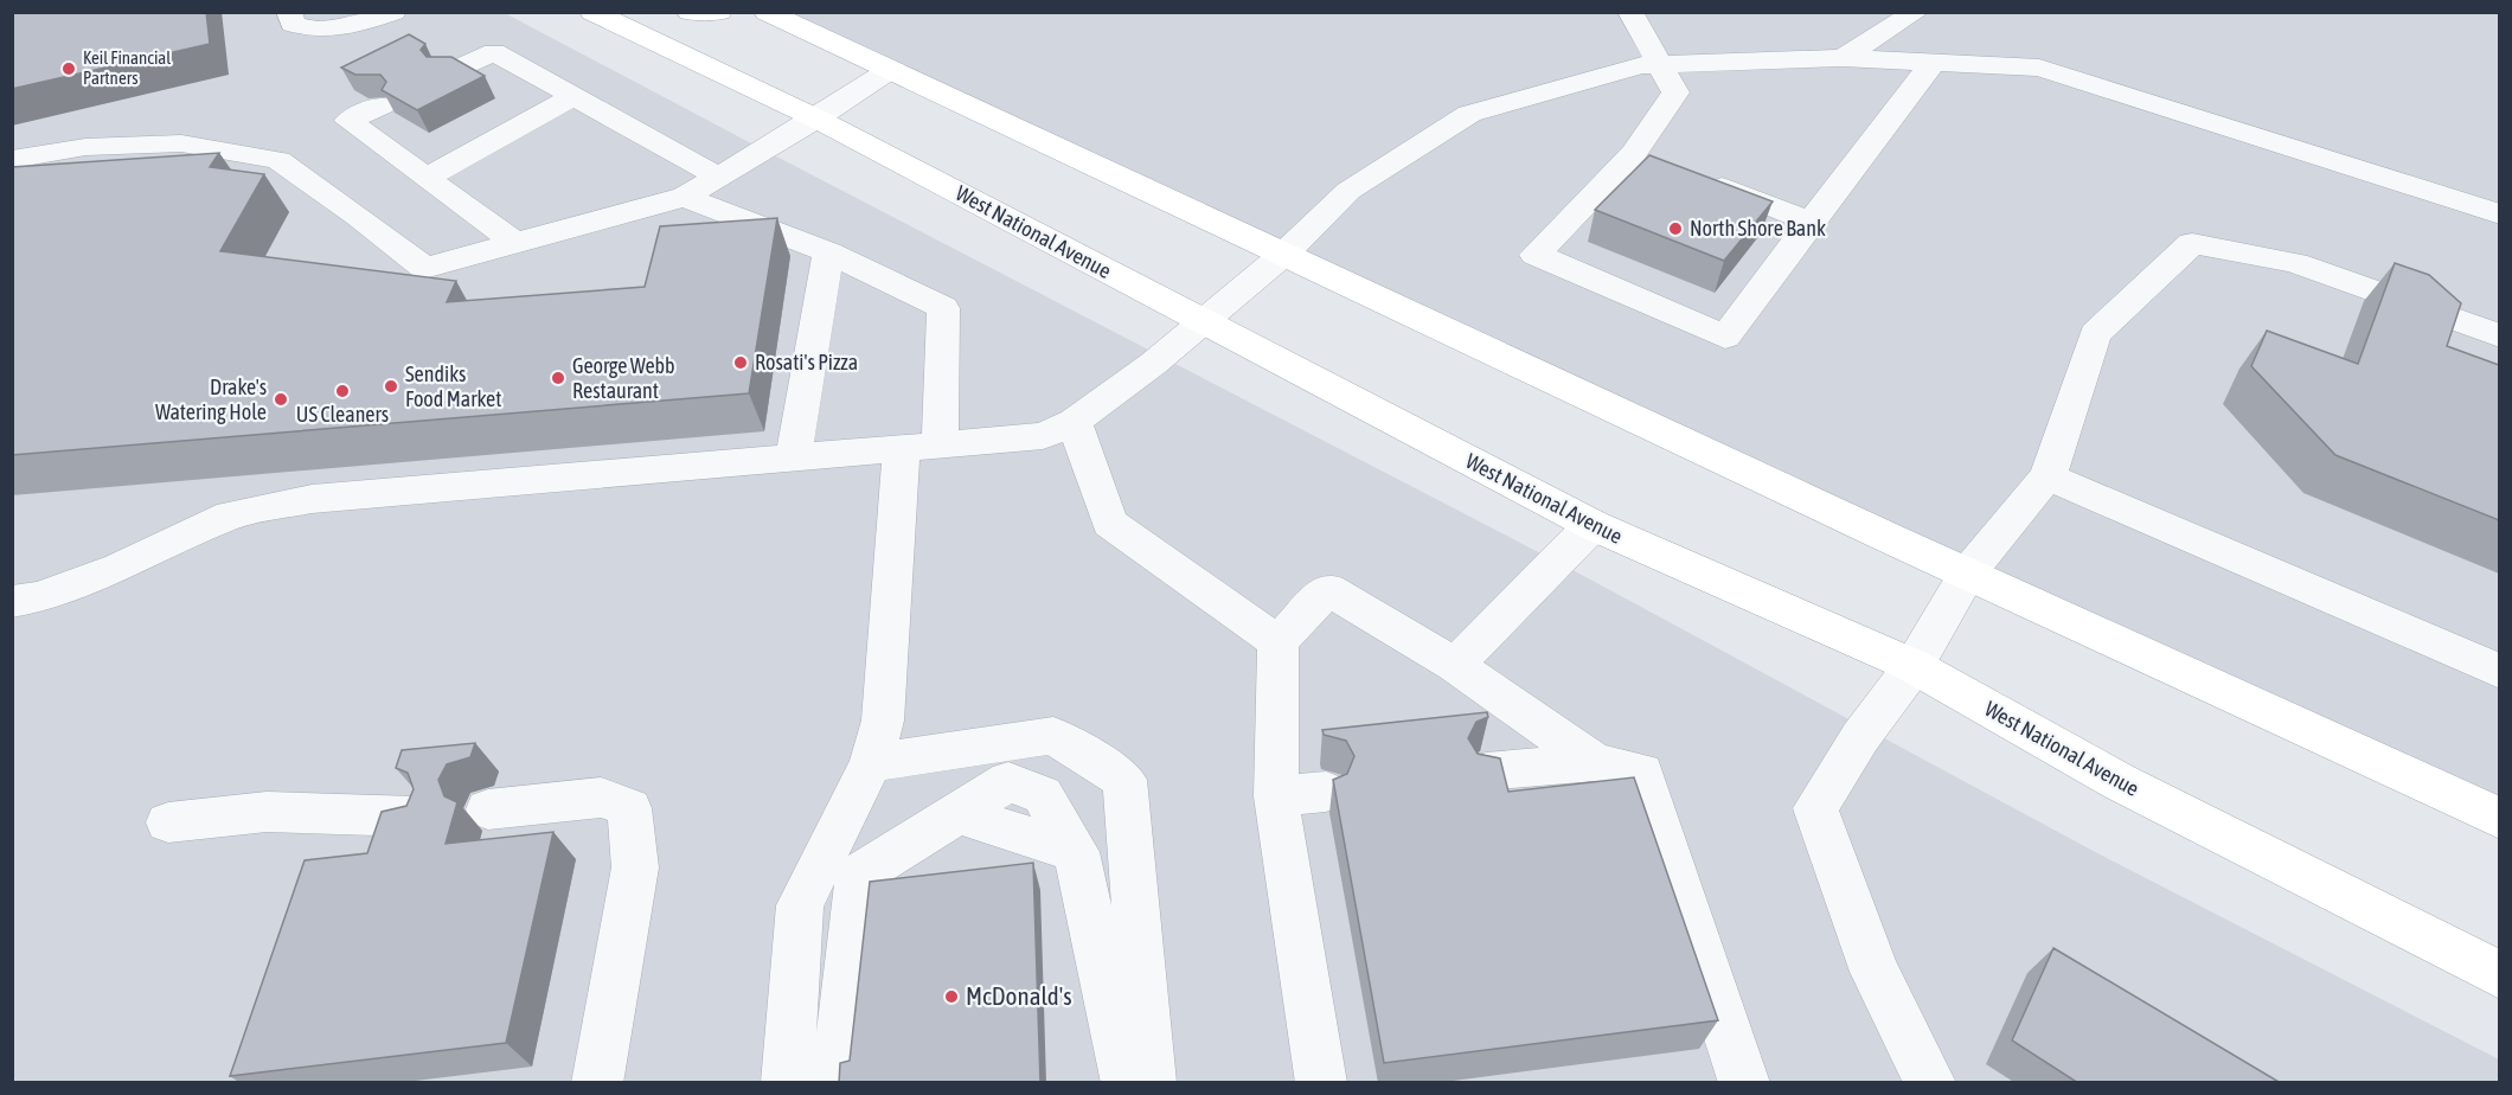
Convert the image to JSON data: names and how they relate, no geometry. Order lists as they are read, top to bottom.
{
  "streets": {
    "main road": ["West National Avenue"]
  },
  "places": [
    "Keil Financial Partners",
    "North Shore Bank",
    "Rosati's Pizza",
    "George Webb Restaurant",
    "Sendiks Food Market",
    "US Cleaners",
    "Drake's Watering Hole",
    "McDonald's"
  ]
}
